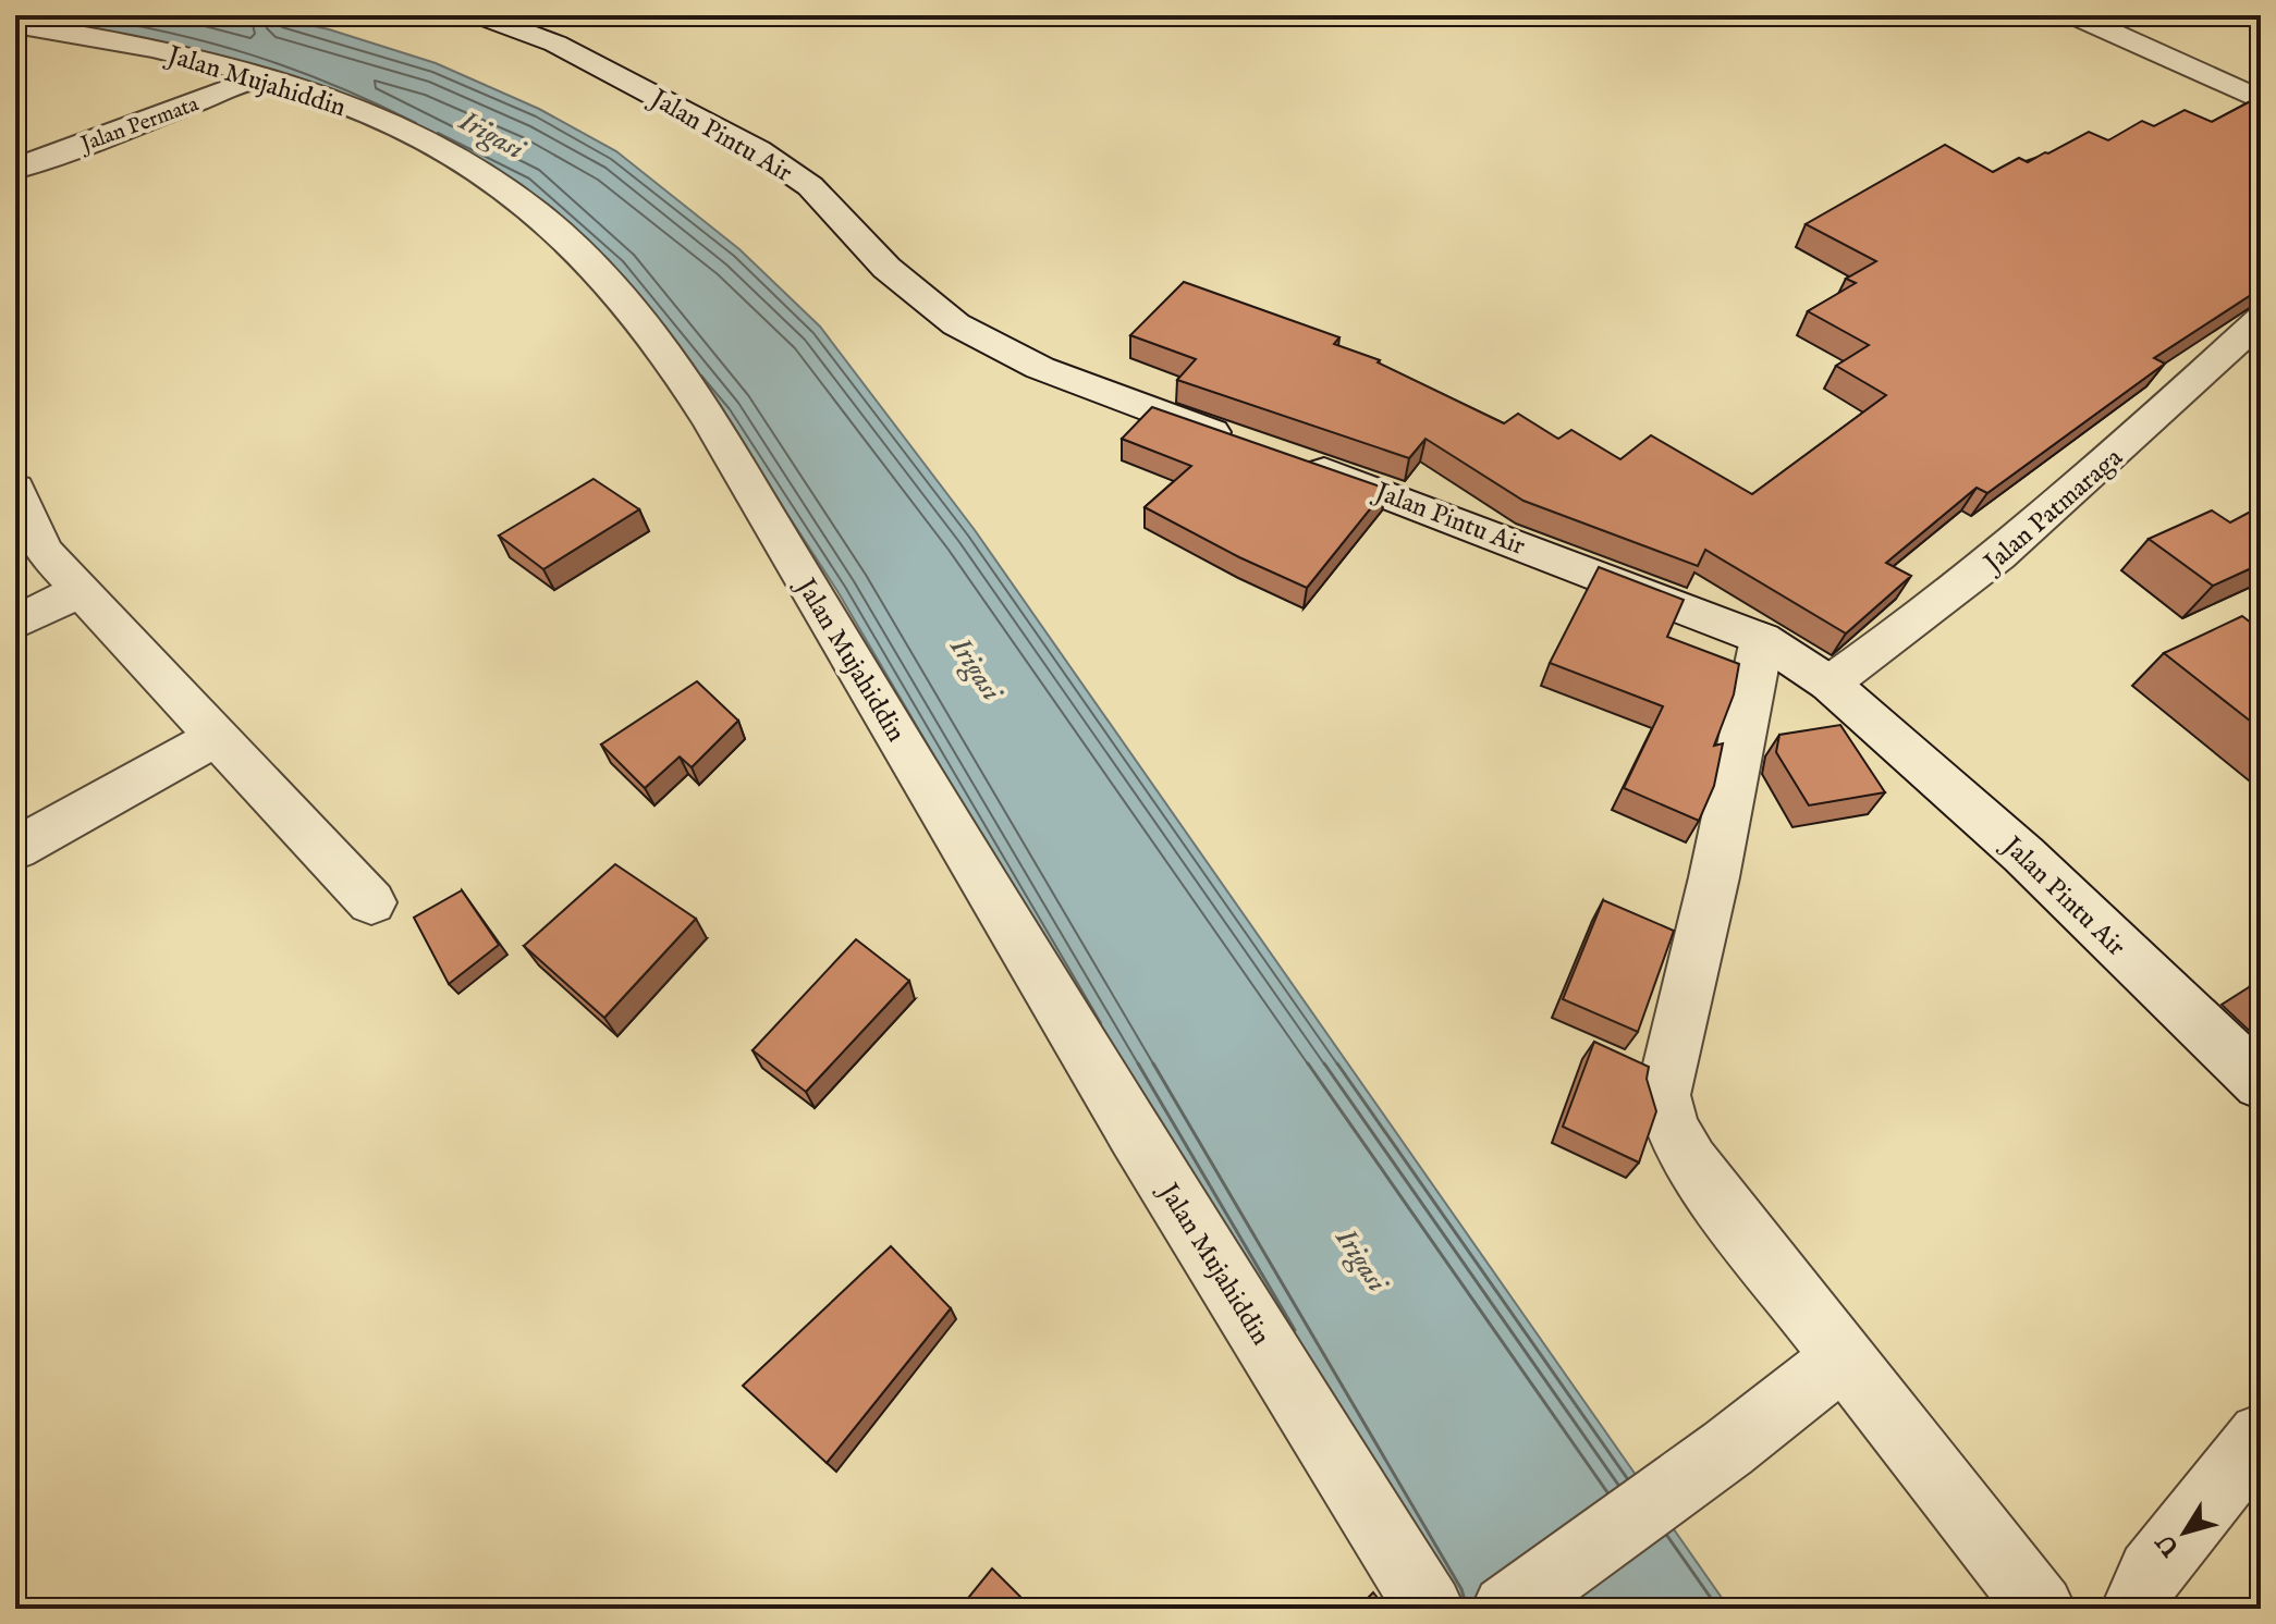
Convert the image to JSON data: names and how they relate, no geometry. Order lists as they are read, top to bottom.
{
  "streets": {
    "street": [
      "Jalan Mujahiddin",
      "Jalan Permata",
      "Jalan Pintu Air",
      "Jalan Patmaraga"
    ]
  },
  "crossings": [
    ["Jalan Mujahiddin", "Jalan Permata"],
    ["Jalan Pintu Air", "Jalan Patmaraga"]
  ],
  "water": ["Irigasi"],
  "north": "bottom left"
}
